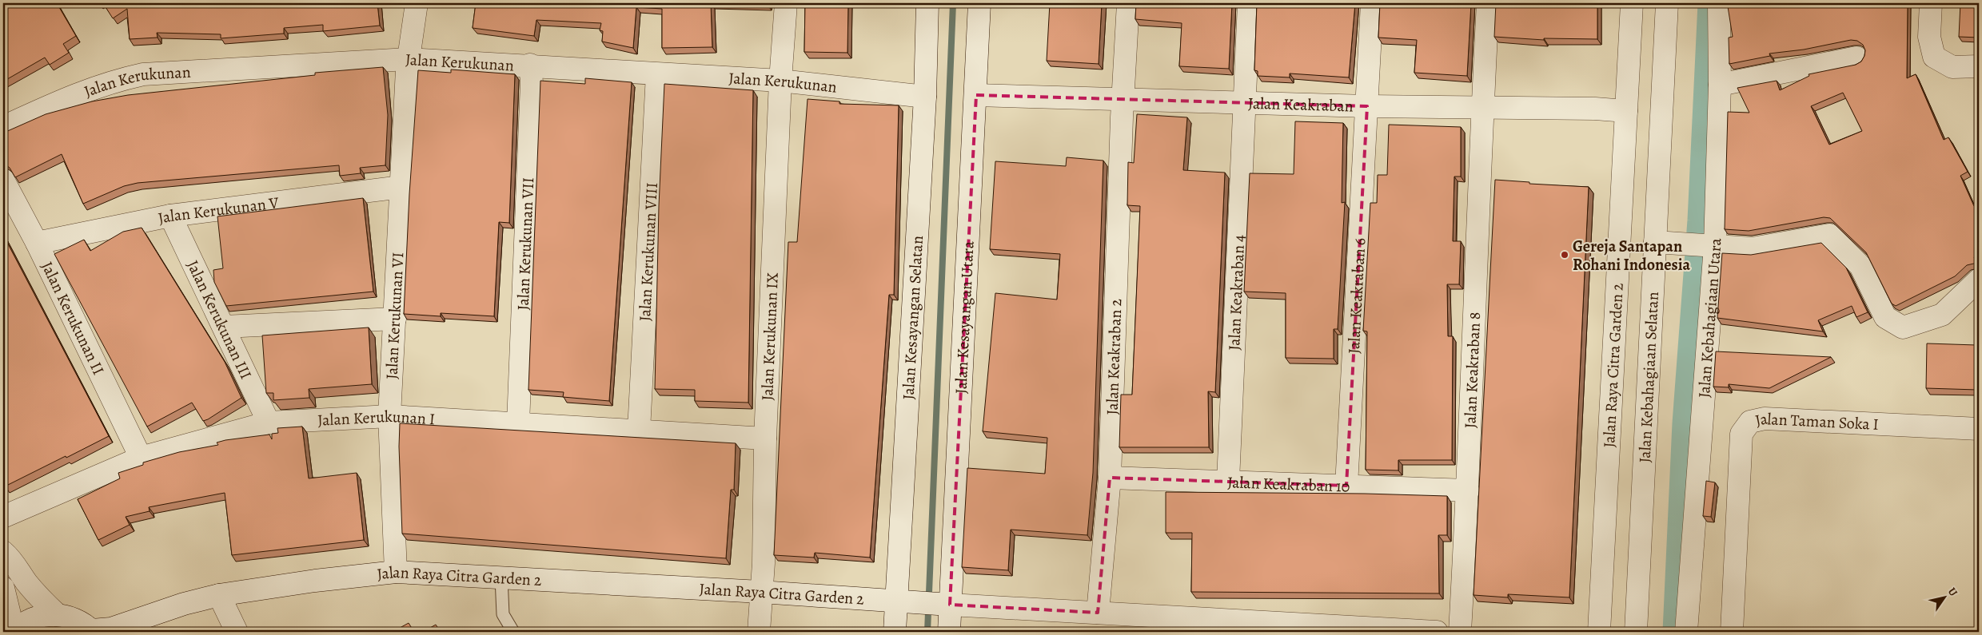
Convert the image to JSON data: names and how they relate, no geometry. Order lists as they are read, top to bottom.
{
  "streets": {
    "street": [
      "Jalan Kerukunan",
      "Jalan Keakraban",
      "Jalan Kerukunan V",
      "Jalan Kerukunan VII",
      "Jalan Kerukunan VIII",
      "Jalan Keakraban 4",
      "Jalan Keakraban 6",
      "Jalan Kerukunan VI",
      "Jalan Kerukunan II",
      "Jalan Kesayangan Selatan",
      "Jalan Kesayangan Utara",
      "Jalan Kebahagiaan Utara",
      "Jalan Kerukunan III",
      "Jalan Kerukunan IX",
      "Jalan Keakraban 2",
      "Jalan Raya Citra Garden 2",
      "Jalan Keakraban 8",
      "Jalan Kebahagiaan Selatan",
      "Jalan Kerukunan I",
      "Jalan Taman Soka I",
      "Jalan Keakraban 10"
    ]
  },
  "crossings": [
    ["Jalan Kerukunan", "Jalan Kerukunan VII"],
    ["Jalan Kerukunan", "Jalan Kerukunan VIII"],
    ["Jalan Kerukunan", "Jalan Kerukunan VI"],
    ["Jalan Kerukunan", "Jalan Kesayangan Selatan"],
    ["Jalan Kerukunan", "Jalan Kerukunan IX"],
    ["Jalan Keakraban", "Jalan Keakraban 4"],
    ["Jalan Keakraban", "Jalan Keakraban 6"],
    ["Jalan Keakraban", "Jalan Kesayangan Utara"],
    ["Jalan Keakraban", "Jalan Keakraban 2"],
    ["Jalan Keakraban", "Jalan Raya Citra Garden 2"],
    ["Jalan Keakraban", "Jalan Keakraban 8"],
    ["Jalan Kerukunan V", "Jalan Kerukunan VI"],
    ["Jalan Kerukunan V", "Jalan Kerukunan II"],
    ["Jalan Kerukunan V", "Jalan Kerukunan III"],
    ["Jalan Kerukunan VII", "Jalan Kerukunan I"],
    ["Jalan Kerukunan VIII", "Jalan Kerukunan I"],
    ["Jalan Keakraban 4", "Jalan Keakraban 10"],
    ["Jalan Keakraban 6", "Jalan Keakraban 10"],
    ["Jalan Kerukunan VI", "Jalan Raya Citra Garden 2"],
    ["Jalan Kerukunan VI", "Jalan Kerukunan I"],
    ["Jalan Kerukunan II", "Jalan Kerukunan I"],
    ["Jalan Kesayangan Selatan", "Jalan Raya Citra Garden 2"],
    ["Jalan Kesayangan Utara", "Jalan Raya Citra Garden 2"],
    ["Jalan Kerukunan III", "Jalan Kerukunan I"],
    ["Jalan Kerukunan IX", "Jalan Raya Citra Garden 2"],
    ["Jalan Kerukunan IX", "Jalan Kerukunan I"],
    ["Jalan Keakraban 2", "Jalan Raya Citra Garden 2"],
    ["Jalan Keakraban 2", "Jalan Keakraban 10"],
    ["Jalan Keakraban 8", "Jalan Keakraban 10"]
  ],
  "places": ["Gereja Santapan Rohani Indonesia"],
  "north": "top right"
}
